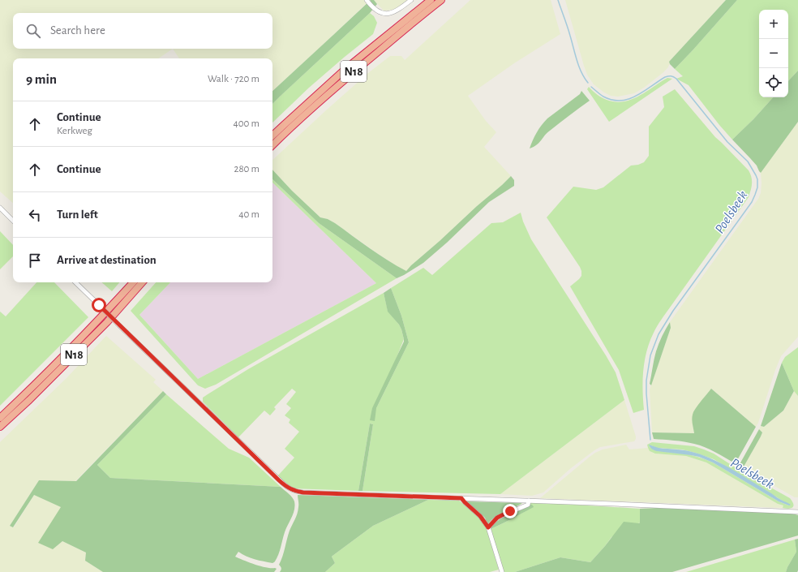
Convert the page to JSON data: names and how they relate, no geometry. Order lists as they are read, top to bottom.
{
  "streets": {
    "highway": ["N18"]
  },
  "water": ["Poelsbeek"],
  "page": {
    "map_buttons": ["+", "−"],
    "search": "Search here",
    "heading": ["9 min", "Walk · 720 m"],
    "list": [
      ["Continue", "Kerkweg", "400 m"],
      ["Continue", "280 m"],
      ["Turn left", "40 m"],
      "Arrive at destination"
    ]
  }
}
